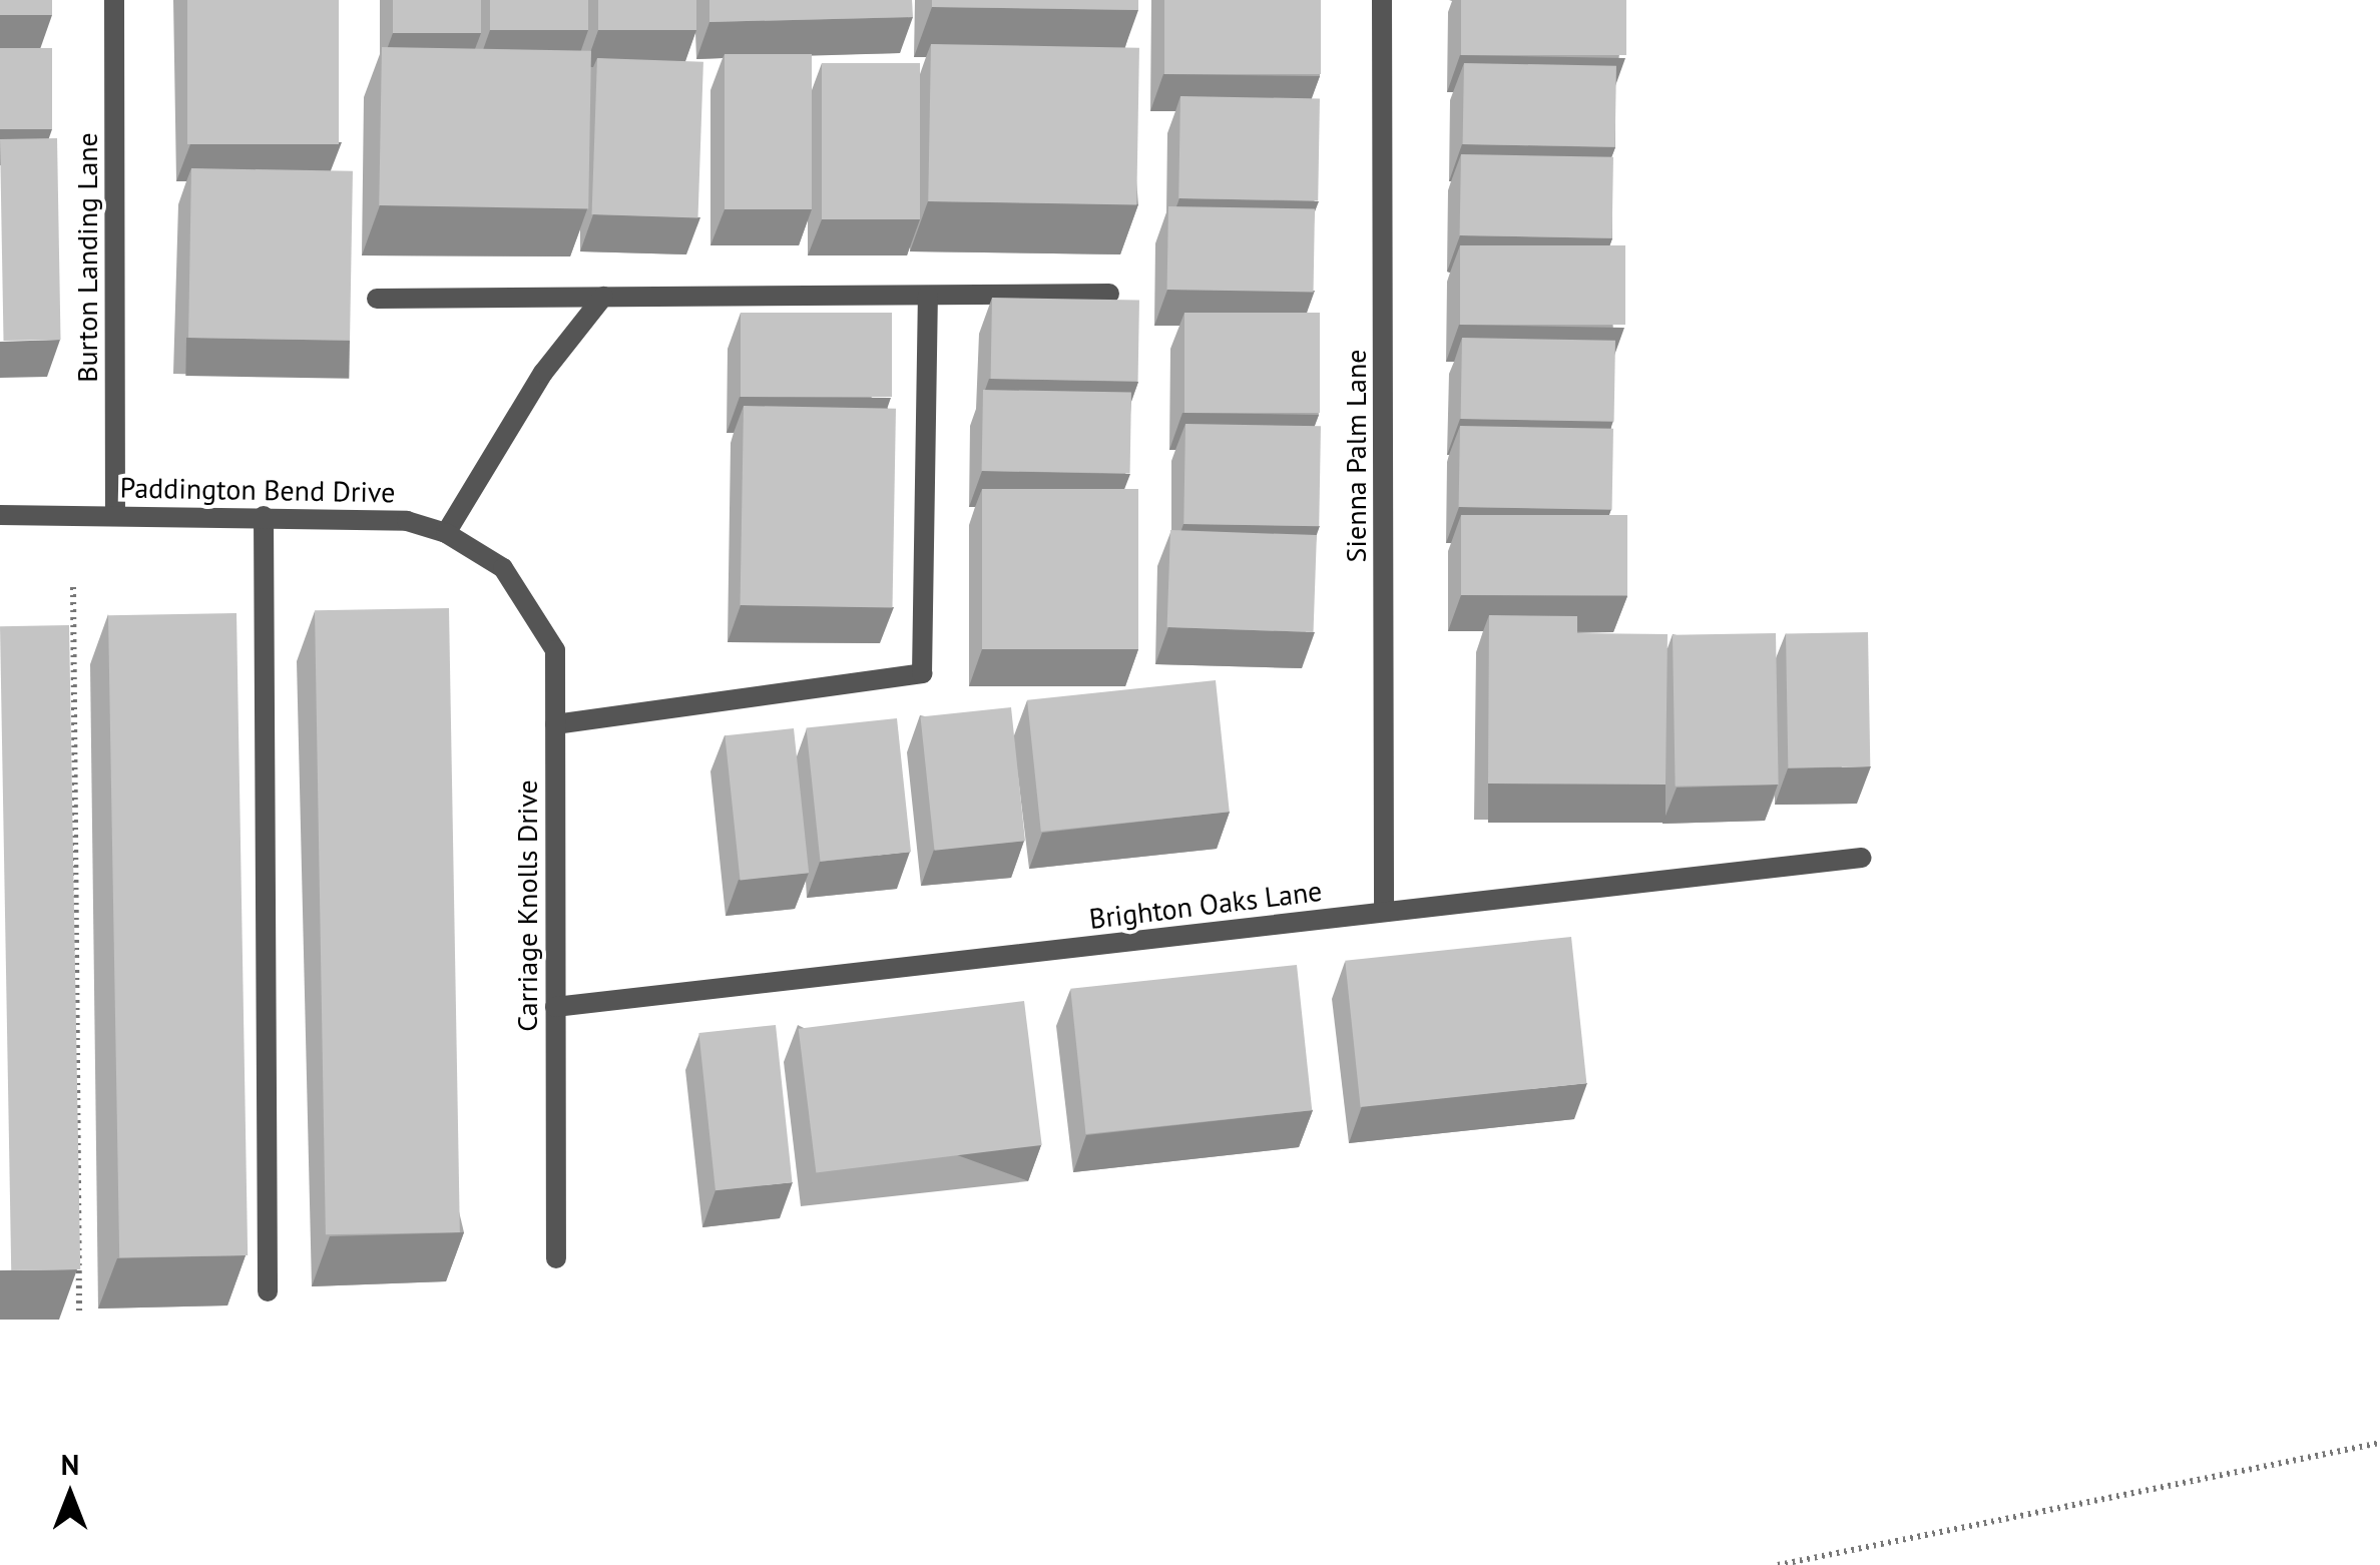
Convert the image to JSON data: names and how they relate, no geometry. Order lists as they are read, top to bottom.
{
  "streets": {
    "street": [
      "Burton Landing Lane",
      "Sienna Palm Lane",
      "Paddington Bend Drive",
      "Brighton Oaks Lane",
      "Carriage Knolls Drive"
    ]
  },
  "crossings": [
    ["Burton Landing Lane", "Paddington Bend Drive"],
    ["Sienna Palm Lane", "Brighton Oaks Lane"],
    ["Paddington Bend Drive", "Carriage Knolls Drive"],
    ["Brighton Oaks Lane", "Carriage Knolls Drive"]
  ],
  "north": "top"
}
